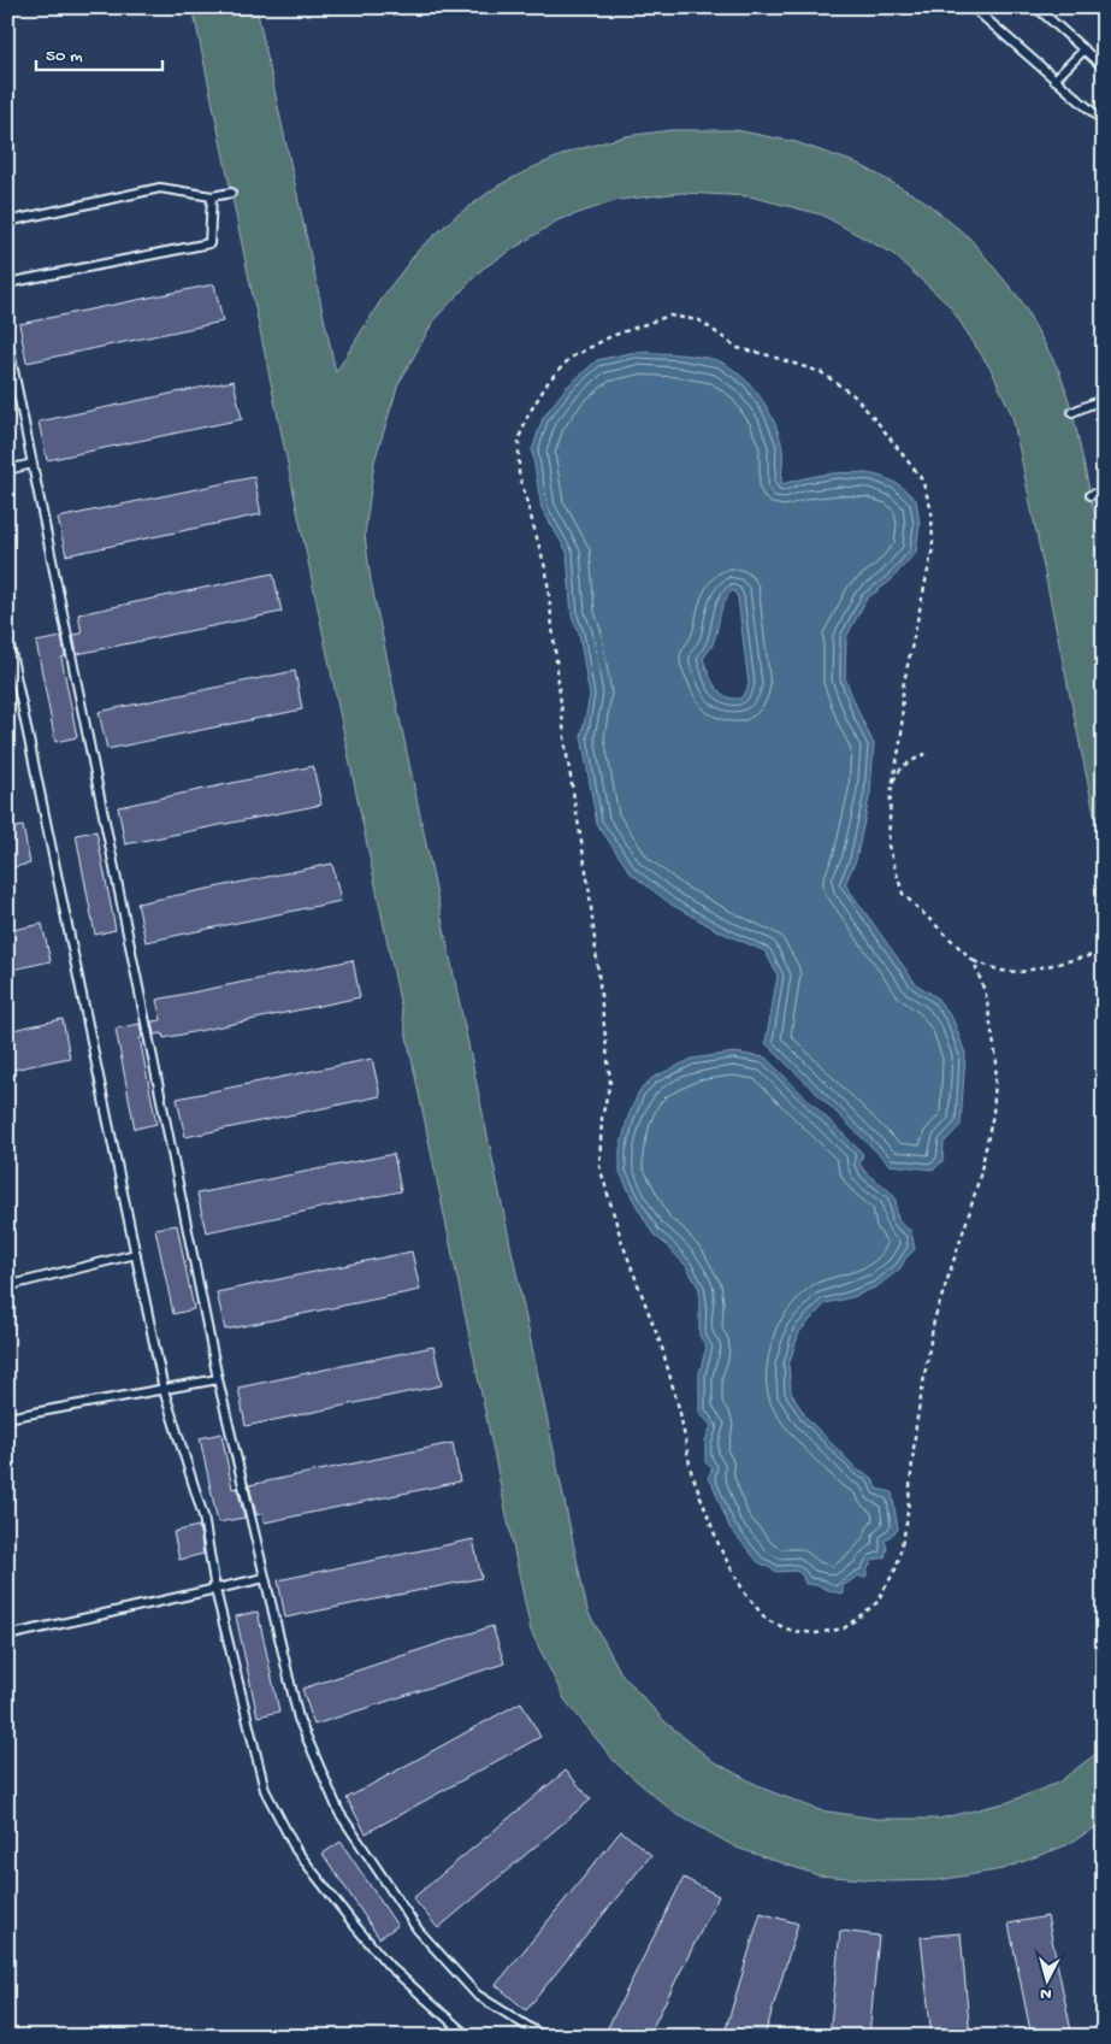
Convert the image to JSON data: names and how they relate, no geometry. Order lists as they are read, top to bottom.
{
  "scale_bar": "50 m",
  "north": "bottom"
}
